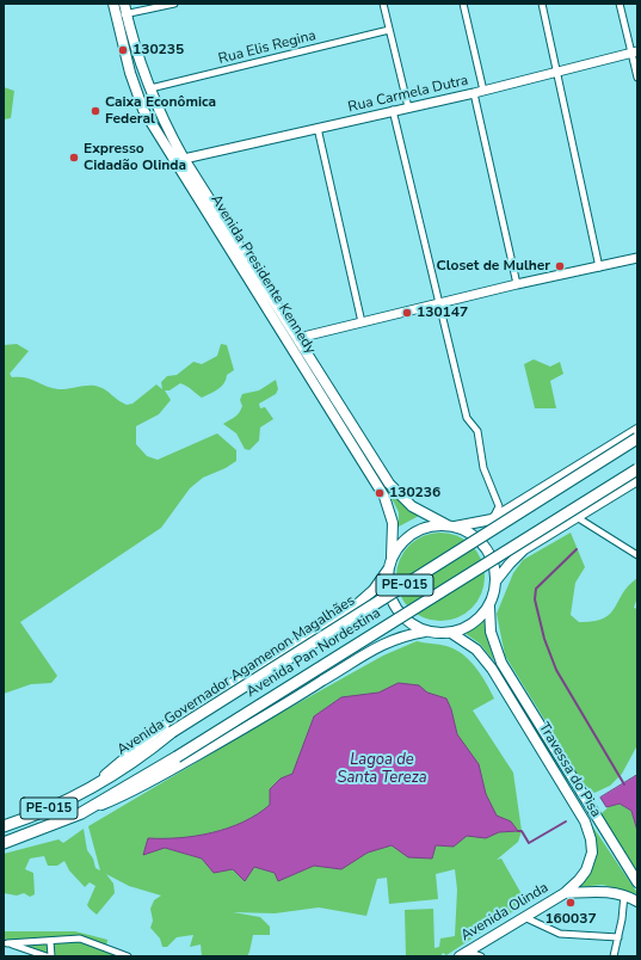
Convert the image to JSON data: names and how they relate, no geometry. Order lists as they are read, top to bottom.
{
  "streets": {
    "highway": ["PE-015", "Avenida Pan Nordestina", "Avenida Governador Agamenon Magalhães"],
    "main road": ["Avenida Presidente Kennedy", "Travessa do Pisa", "Avenida Olinda"],
    "street": ["Rua Elis Regina", "Rua Carmela Dutra"]
  },
  "crossings": [
    ["Rua Elis Regina", "Avenida Presidente Kennedy"],
    ["Rua Carmela Dutra", "Avenida Presidente Kennedy"],
    ["Avenida Presidente Kennedy", "Avenida Governador Agamenon Magalhães"],
    ["Avenida Presidente Kennedy", "Travessa do Pisa"],
    ["PE-015", "Avenida Pan Nordestina"],
    ["Avenida Governador Agamenon Magalhães", "Travessa do Pisa"],
    ["Travessa do Pisa", "Avenida Olinda"]
  ],
  "water": ["Lagoa de Santa Tereza"],
  "places": [
    "130235",
    "Caixa Econômica Federal",
    "Expresso Cidadão Olinda",
    "Closet de Mulher",
    "130147",
    "130236",
    "160037"
  ]
}
